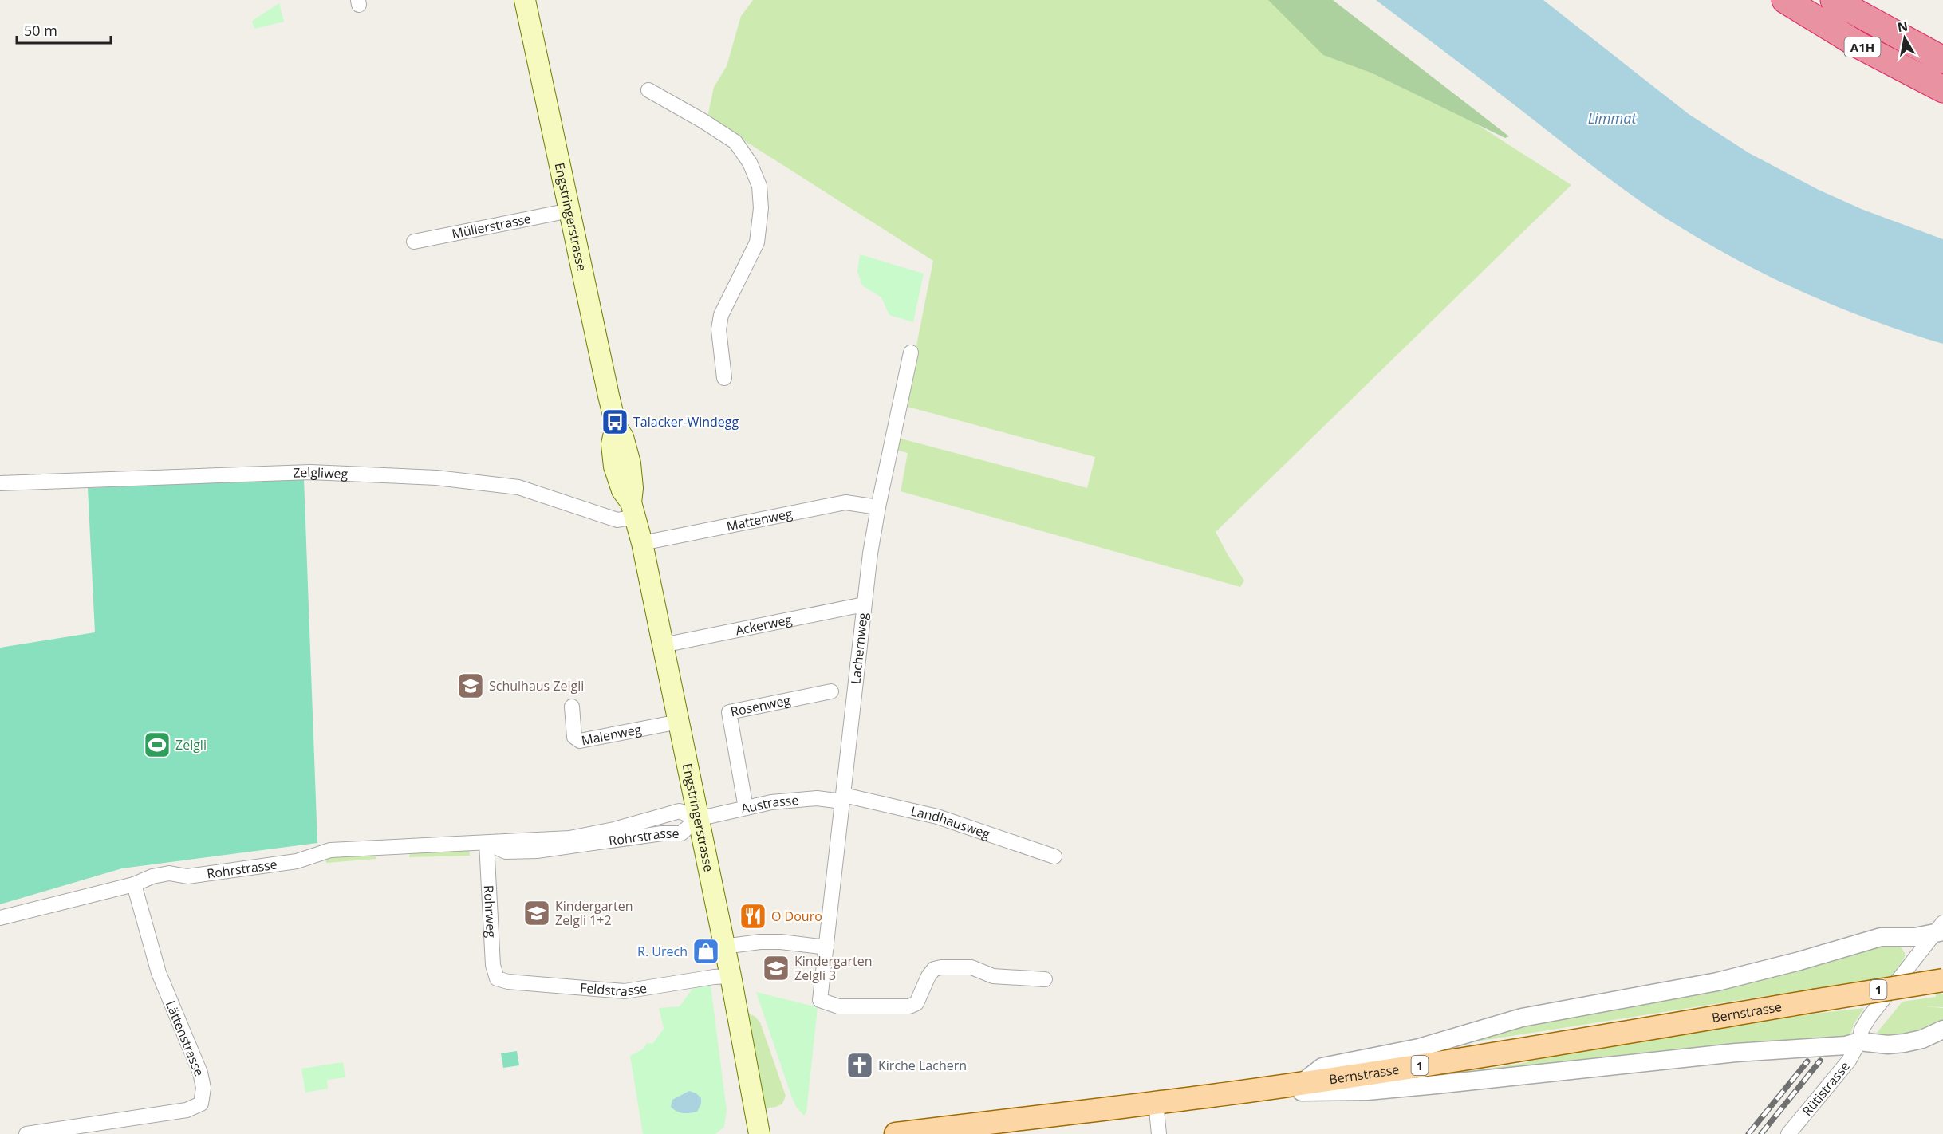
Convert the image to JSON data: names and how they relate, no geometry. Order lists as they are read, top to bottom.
{
  "streets": {
    "highway": ["A1H"],
    "main road": ["Engstringerstrasse", "1", "Bernstrasse"],
    "street": [
      "Müllerstrasse",
      "Zelgliweg",
      "Mattenweg",
      "Ackerweg",
      "Lachernweg",
      "Rosenweg",
      "Maienweg",
      "Austrasse",
      "Landhausweg",
      "Rohrstrasse",
      "Rohrweg",
      "Feldstrasse",
      "Lättenstrasse",
      "Rütistrasse"
    ]
  },
  "crossings": [
    ["Engstringerstrasse", "Müllerstrasse"],
    ["Engstringerstrasse", "Zelgliweg"],
    ["Engstringerstrasse", "Mattenweg"],
    ["Engstringerstrasse", "Ackerweg"],
    ["Engstringerstrasse", "Maienweg"],
    ["Engstringerstrasse", "Austrasse"],
    ["Engstringerstrasse", "Rohrstrasse"],
    ["Engstringerstrasse", "Feldstrasse"],
    ["Mattenweg", "Lachernweg"],
    ["Ackerweg", "Lachernweg"],
    ["Lachernweg", "Austrasse"],
    ["Lachernweg", "Landhausweg"],
    ["Rosenweg", "Austrasse"],
    ["Austrasse", "Landhausweg"],
    ["Austrasse", "Rohrstrasse"],
    ["Rohrstrasse", "Rohrweg"],
    ["Rohrstrasse", "Lättenstrasse"],
    ["Rohrweg", "Feldstrasse"]
  ],
  "water": ["Limmat"],
  "places": {
    "bus stop": ["Talacker-Windegg"],
    "school or university": ["Schulhaus Zelgli", "Kindergarten Zelgli 1+2", "Kindergarten Zelgli 3"],
    "sports": ["Zelgli"],
    "restaurant": ["O Douro"],
    "shop": ["R. Urech"],
    "church": ["Kirche Lachern"]
  },
  "scale_bar": "50 m",
  "north": "top"
}
